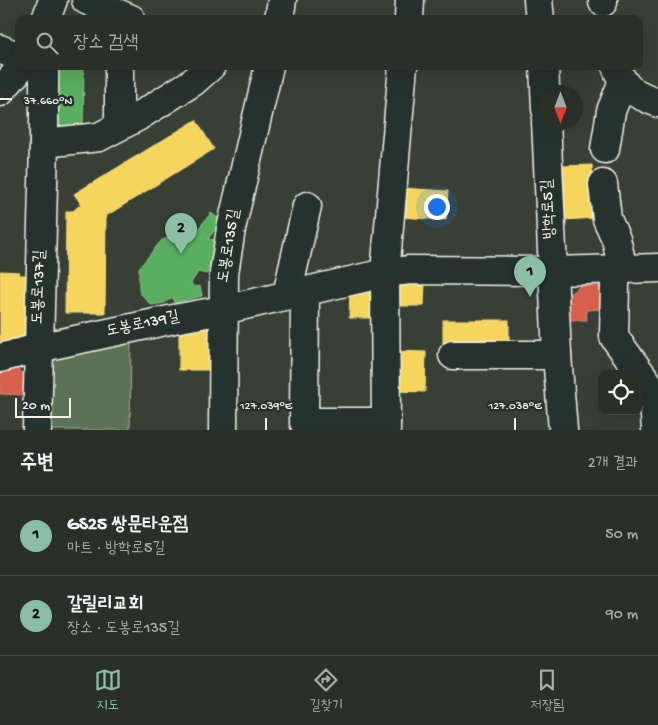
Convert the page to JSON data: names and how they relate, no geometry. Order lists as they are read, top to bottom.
{
  "streets": {
    "street": [
      "방학로5길",
      "도봉로135길",
      "도봉로137길",
      "도봉로139길"
    ]
  },
  "crossings": [
    ["방학로5길", "도봉로139길"],
    ["도봉로135길", "도봉로139길"],
    ["도봉로137길", "도봉로139길"]
  ],
  "scale_bar": "20 m",
  "north": "bottom",
  "page": {
    "search": "장소 검색",
    "pins": ["2", "1"],
    "scale": "20 m",
    "heading": ["주변", "2개 결과"],
    "list": [
      {
        "mark": "1",
        "name": "GS25 쌍문타운점",
        "note": "마트 · 방학로5길",
        "value": "50 m"
      },
      {
        "mark": "2",
        "name": "갈릴리교회",
        "note": "장소 · 도봉로135길",
        "value": "90 m"
      }
    ],
    "nav": ["지도", "길찾기", "저장됨"]
  },
  "coordinates": ["37.660°N", "127.039°E", "127.038°E"]
}
